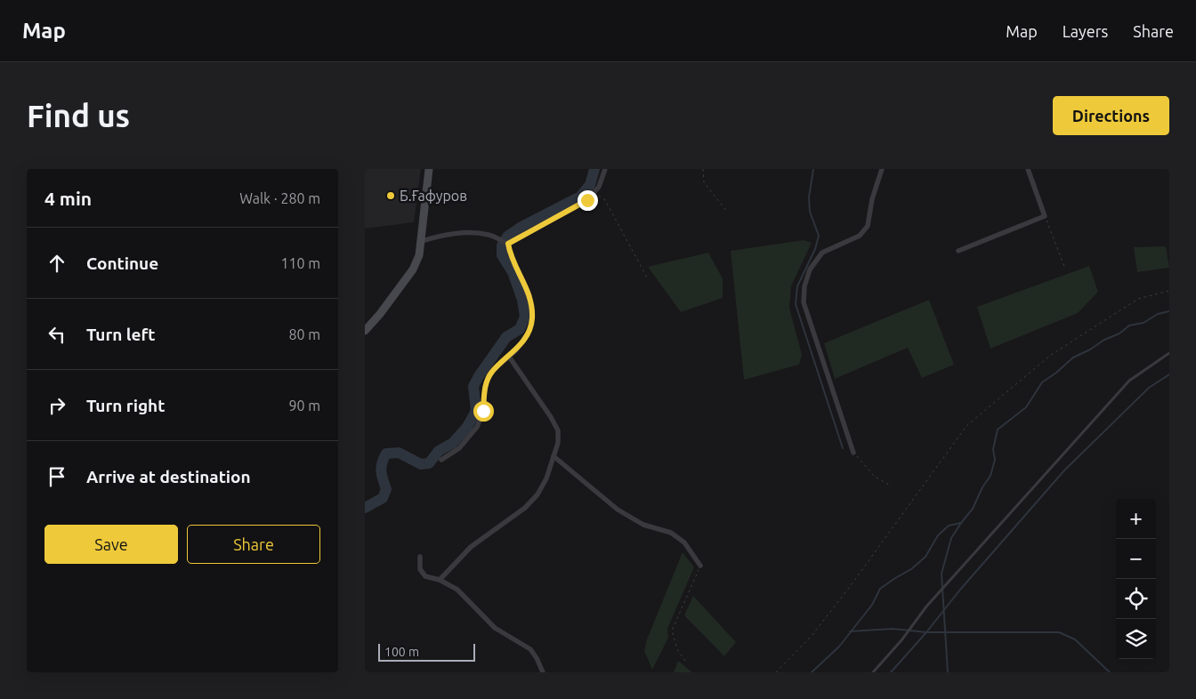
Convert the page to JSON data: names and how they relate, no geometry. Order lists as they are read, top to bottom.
{
  "places": ["Б.Ғафуров"],
  "scale_bar": "100 m",
  "page": {
    "header": "Map",
    "nav": ["Map", "Layers", "Share"],
    "buttons": [
      "Directions",
      ["Save", "Share"]
    ],
    "title": "Find us",
    "heading": ["4 min", "Walk · 280 m"],
    "list": [
      ["Continue", "110 m"],
      ["Turn left", "80 m"],
      ["Turn right", "90 m"],
      "Arrive at destination"
    ],
    "map_buttons": ["+", "−"],
    "scale": "100 m"
  }
}
